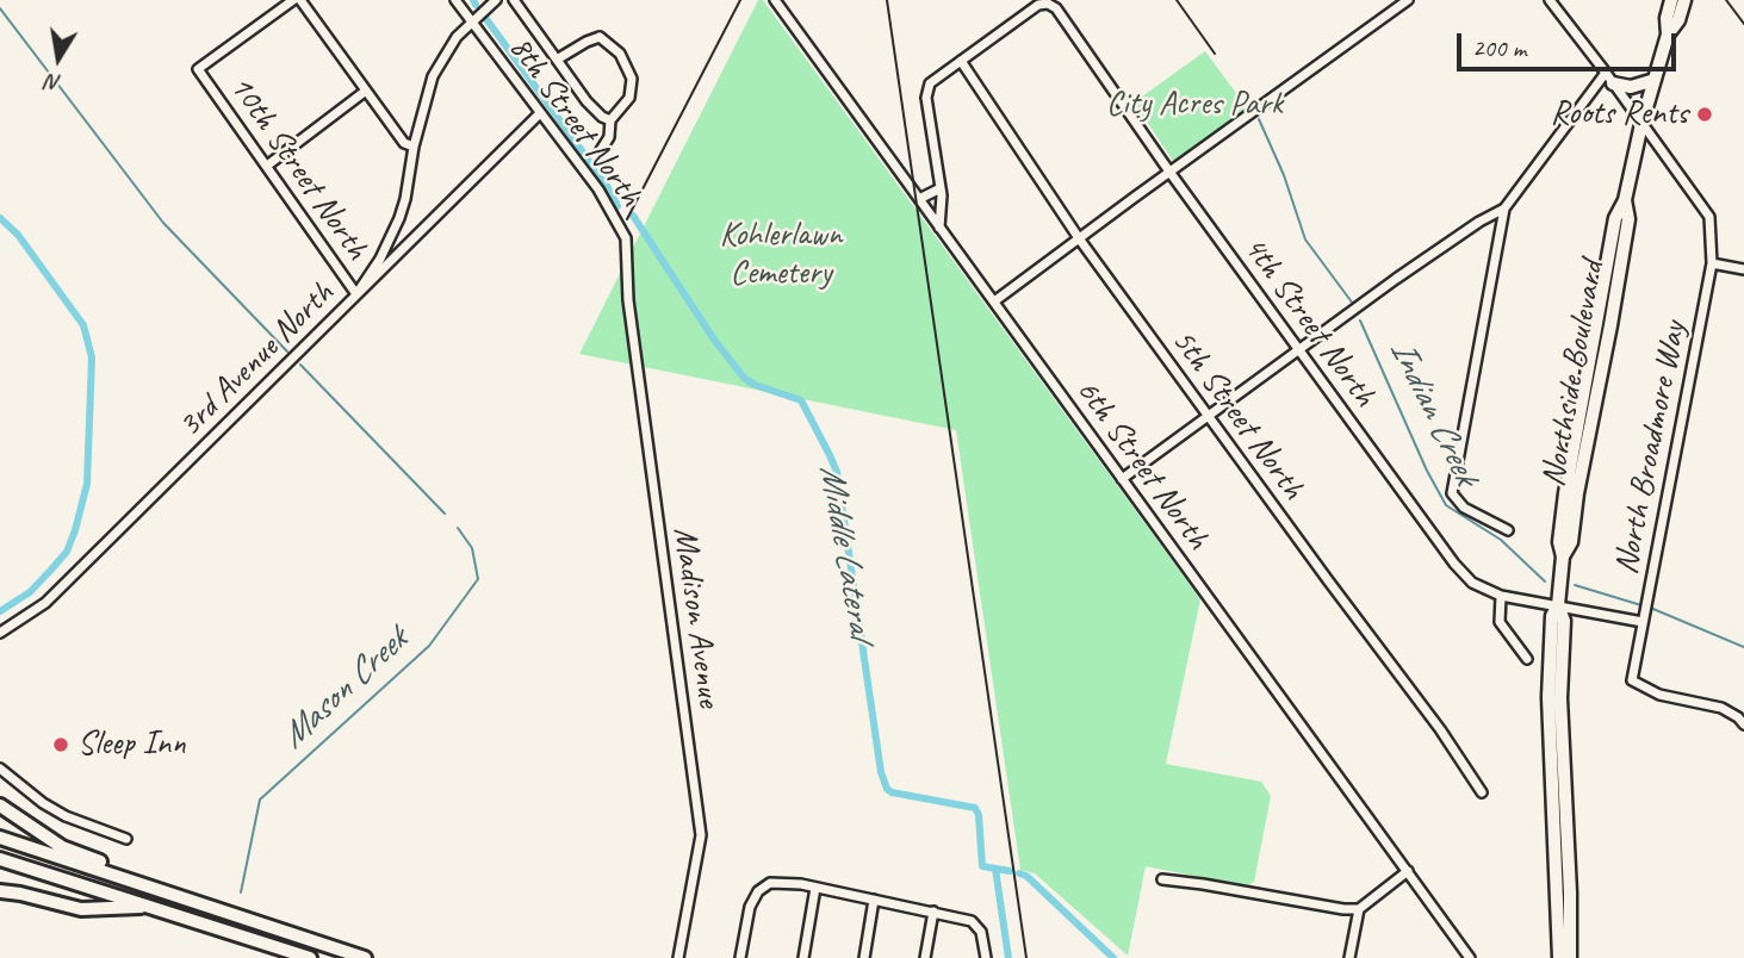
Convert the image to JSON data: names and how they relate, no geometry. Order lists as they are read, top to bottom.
{
  "streets": {
    "main road": ["Northside Boulevard"],
    "street": [
      "8th Street North",
      "10th Street North",
      "4th Street North",
      "3rd Avenue North",
      "5th Street North",
      "North Broadmore Way",
      "6th Street North",
      "Madison Avenue"
    ]
  },
  "crossings": [
    ["8th Street North", "3rd Avenue North"],
    ["8th Street North", "Madison Avenue"],
    ["10th Street North", "3rd Avenue North"],
    ["4th Street North", "Northside Boulevard"],
    ["4th Street North", "5th Street North"],
    ["4th Street North", "North Broadmore Way"],
    ["Northside Boulevard", "North Broadmore Way"]
  ],
  "water": ["Indian Creek", "Middle Lateral", "Mason Creek"],
  "parks": ["City Acres Park", "Kohlerlawn Cemetery"],
  "places": ["Roots Rents", "Sleep Inn"],
  "scale_bar": "200 m",
  "north": "bottom"
}
